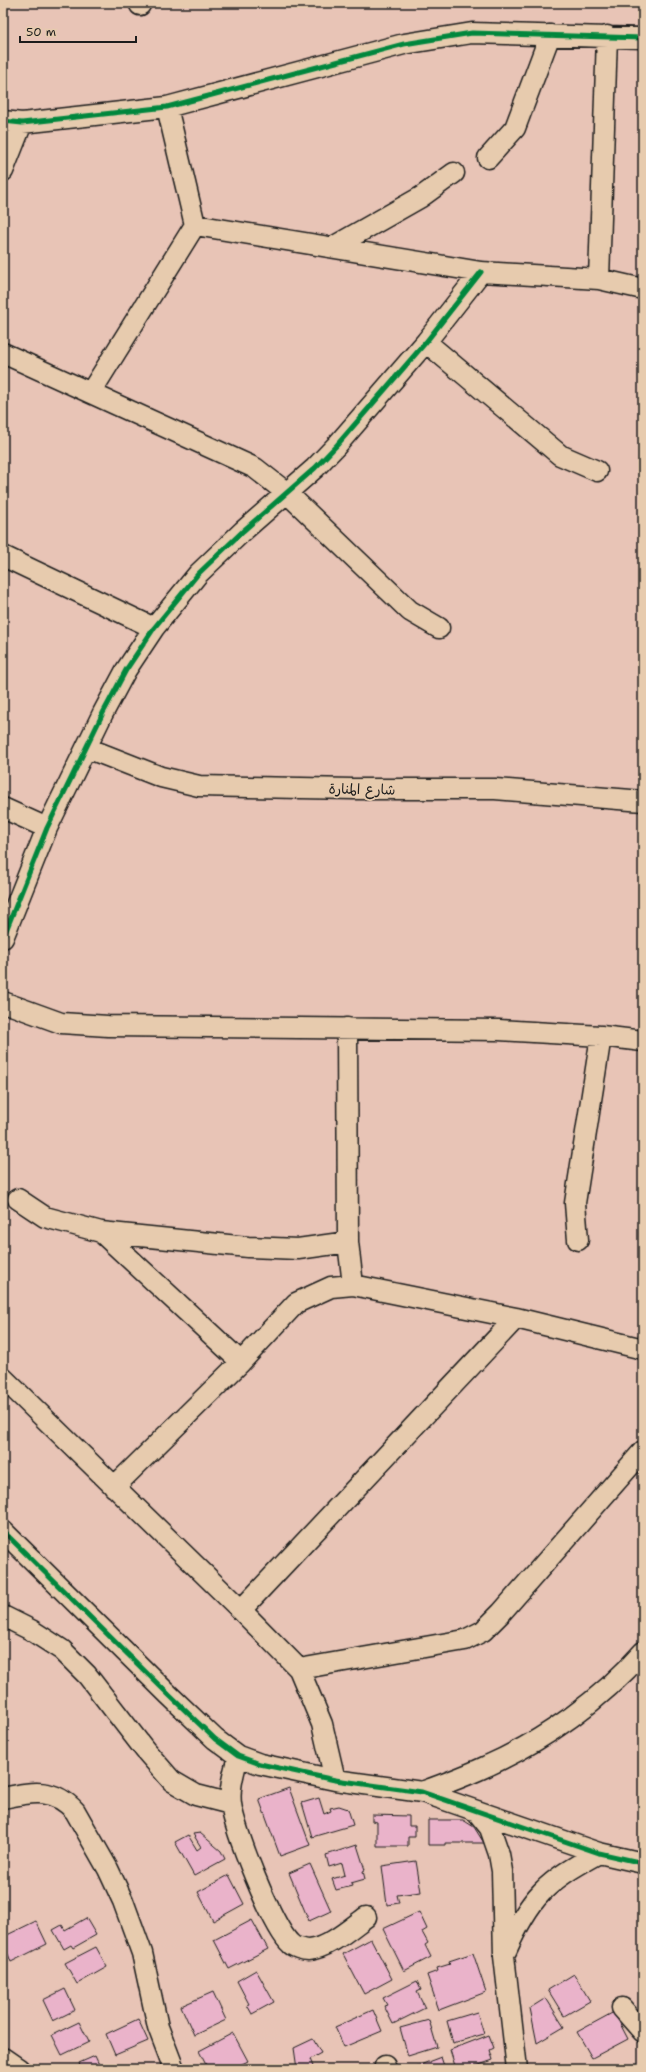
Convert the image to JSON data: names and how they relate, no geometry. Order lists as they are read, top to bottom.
{
  "streets": {
    "street": ["شارع المنارة"]
  },
  "scale_bar": "50 m"
}
